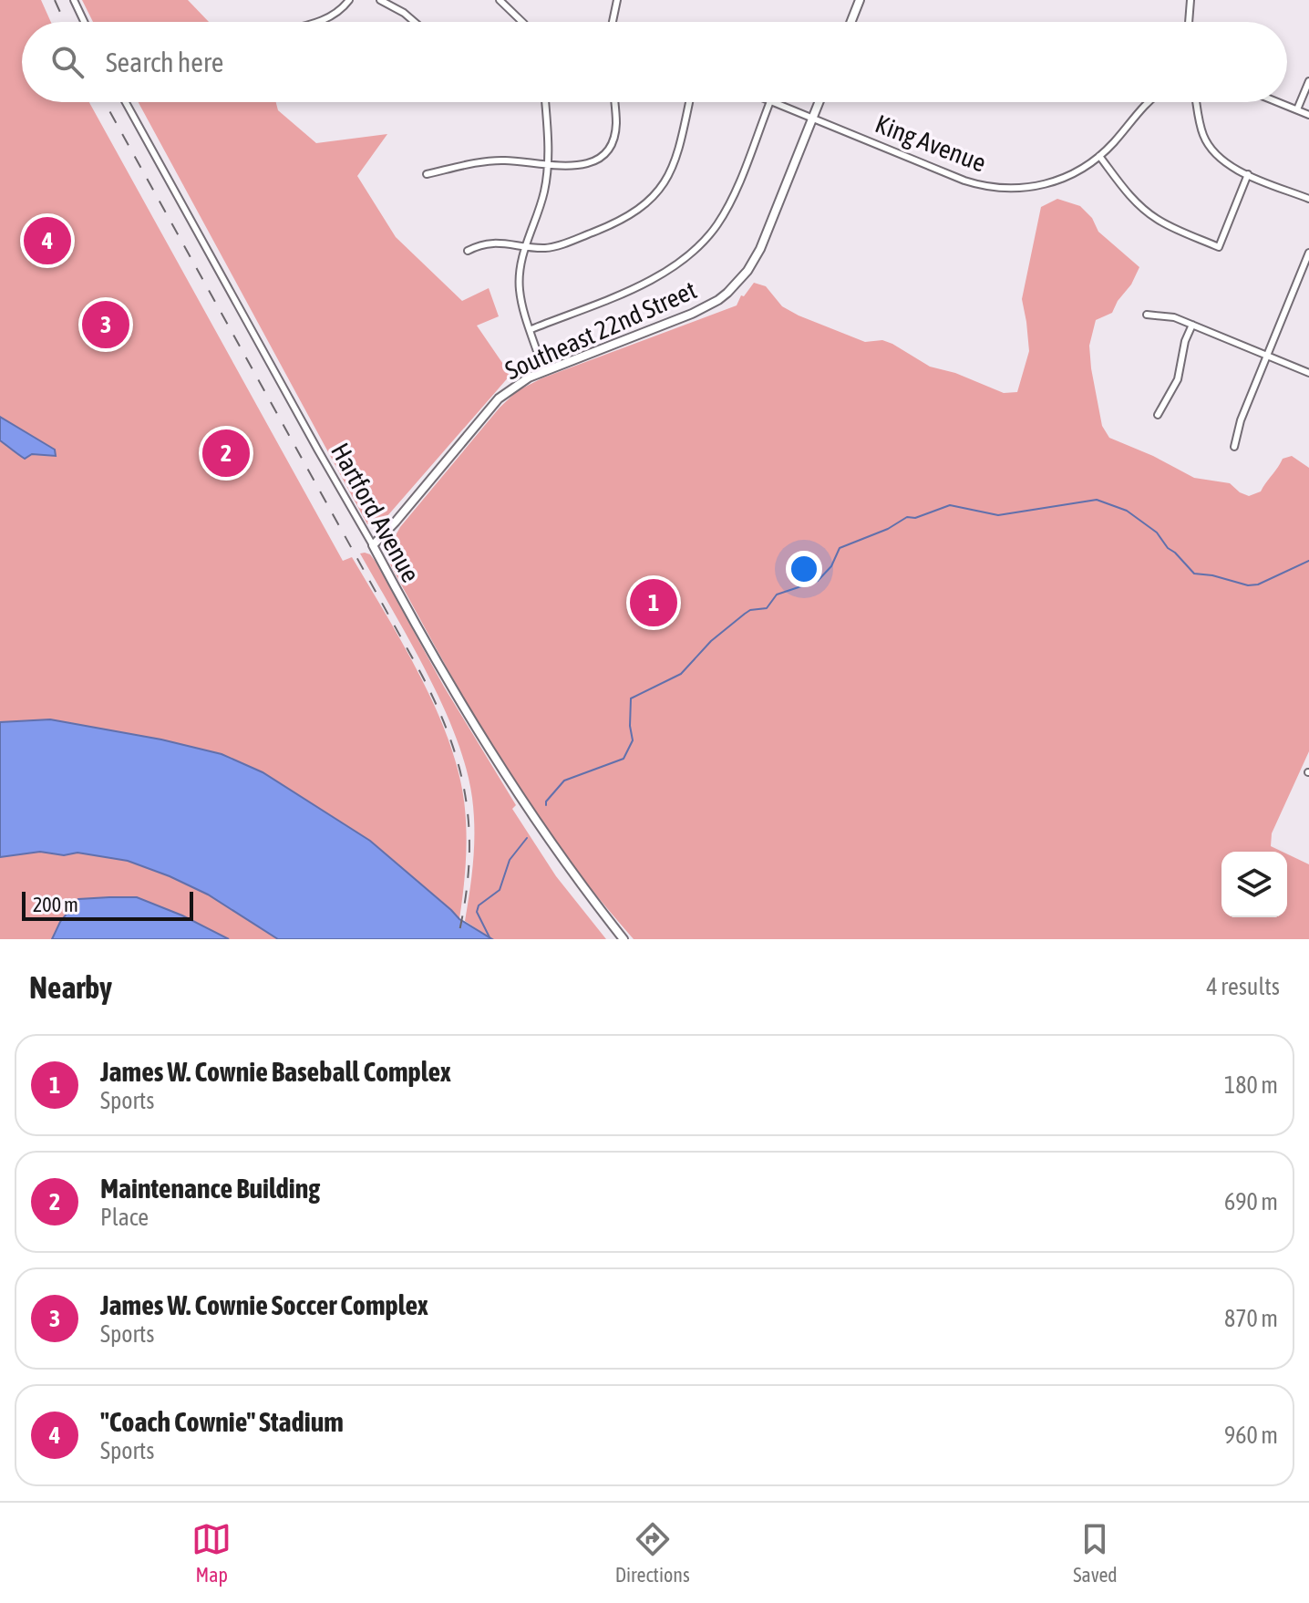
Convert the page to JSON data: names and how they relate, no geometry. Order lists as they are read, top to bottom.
{
  "streets": {
    "street": ["King Avenue", "Southeast 22nd Street", "Hartford Avenue"]
  },
  "crossings": [
    ["King Avenue", "Southeast 22nd Street"],
    ["Southeast 22nd Street", "Hartford Avenue"]
  ],
  "scale_bar": "200 m",
  "page": {
    "search": "Search here",
    "pins": [
      "4",
      "3",
      "2",
      "1"
    ],
    "scale": "200 m",
    "heading": ["Nearby", "4 results"],
    "list": [
      {
        "mark": "1",
        "name": "James W. Cownie Baseball Complex",
        "note": "Sports",
        "value": "180 m"
      },
      {
        "mark": "2",
        "name": "Maintenance Building",
        "note": "Place",
        "value": "690 m"
      },
      {
        "mark": "3",
        "name": "James W. Cownie Soccer Complex",
        "note": "Sports",
        "value": "870 m"
      },
      {
        "mark": "4",
        "name": "\"Coach Cownie\" Stadium",
        "note": "Sports",
        "value": "960 m"
      }
    ],
    "nav": ["Map", "Directions", "Saved"]
  }
}
